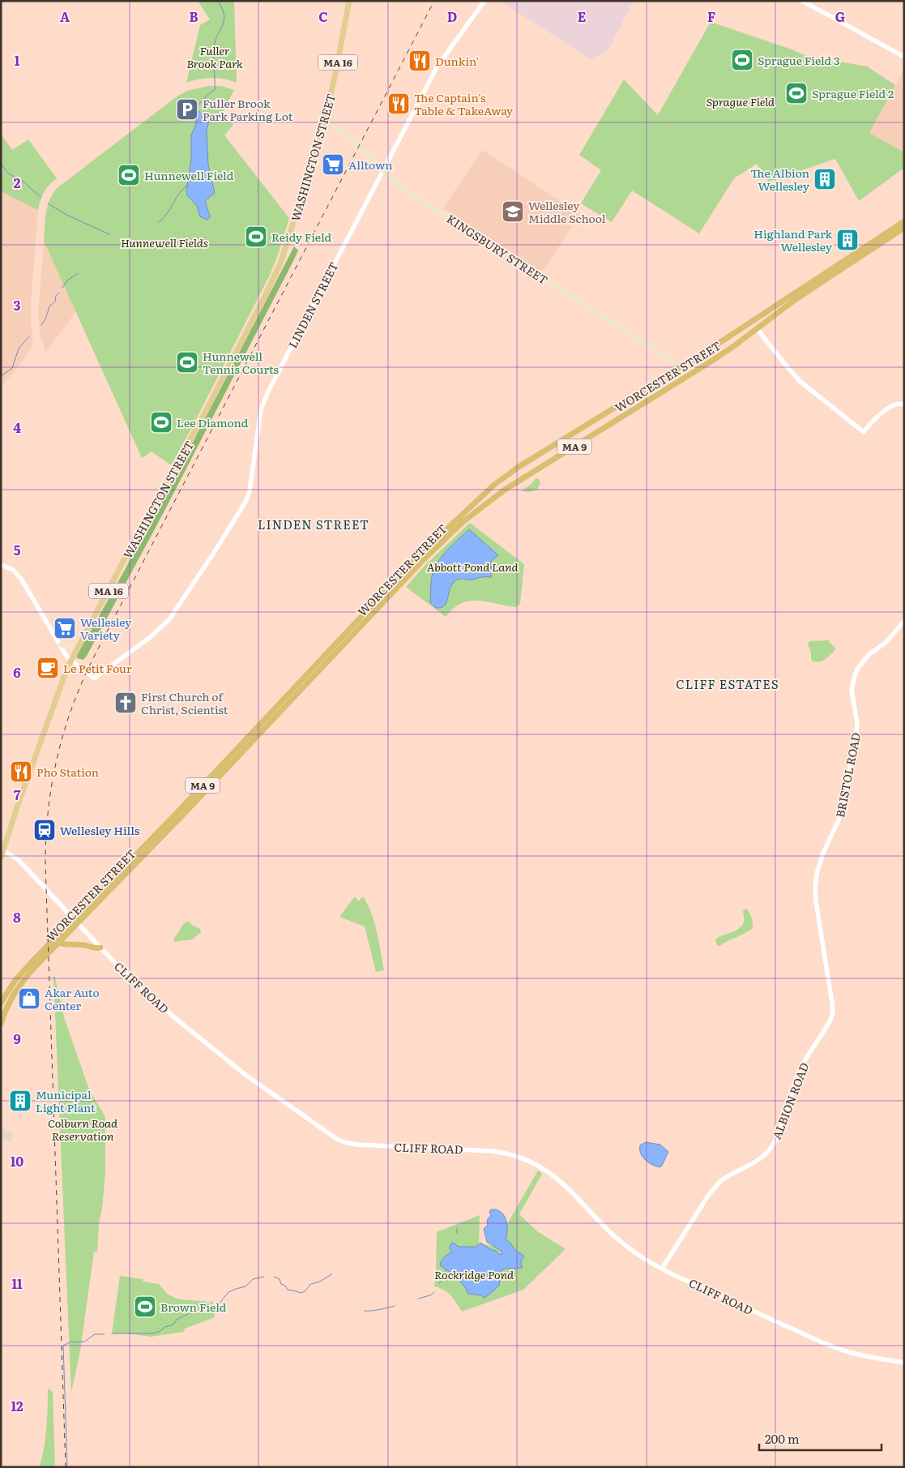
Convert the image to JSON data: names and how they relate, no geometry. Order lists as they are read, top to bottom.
{
  "streets": {
    "highway": ["WORCESTER STREET", "MA 9"],
    "main road": ["MA 16", "WASHINGTON STREET", "KINGSBURY STREET"],
    "street": [
      "LINDEN STREET",
      "BRISTOL ROAD",
      "CLIFF ROAD",
      "ALBION ROAD"
    ]
  },
  "crossings": [
    ["WASHINGTON STREET", "KINGSBURY STREET"],
    ["WASHINGTON STREET", "LINDEN STREET"],
    ["WASHINGTON STREET", "CLIFF ROAD"],
    ["KINGSBURY STREET", "LINDEN STREET"],
    ["KINGSBURY STREET", "WORCESTER STREET"],
    ["BRISTOL ROAD", "ALBION ROAD"],
    ["CLIFF ROAD", "ALBION ROAD"]
  ],
  "districts": ["LINDEN STREET", "CLIFF ESTATES"],
  "parks": [
    "Fuller Brook Park",
    "Sprague Field",
    "Hunnewell Fields",
    "Abbott Pond Land",
    "Colburn Road Reservation",
    "Rockridge Pond"
  ],
  "places": {
    "sports": [
      "Sprague Field 3",
      "Sprague Field 2",
      "Hunnewell Field",
      "Reidy Field",
      "Hunnewell Tennis Courts",
      "Lee Diamond",
      "Brown Field"
    ],
    "restaurant": ["Dunkin'", "The Captain's Table & TakeAway", "Pho Station"],
    "parking": ["Fuller Brook Park Parking Lot"],
    "supermarket": ["Alltown", "Wellesley Variety"],
    "building": ["The Albion Wellesley", "Highland Park Wellesley", "Municipal Light Plant"],
    "school or university": ["Wellesley Middle School"],
    "cafe": ["Le Petit Four"],
    "church": ["First Church of Christ, Scientist"],
    "station": ["Wellesley Hills"],
    "shop": ["Akar Auto Center"]
  },
  "scale_bar": "200 m",
  "grid": {
    "columns": [
      "A",
      "B",
      "C",
      "D",
      "E",
      "F",
      "G"
    ],
    "rows": [
      "1",
      "2",
      "3",
      "4",
      "5",
      "6",
      "7",
      "8",
      "9",
      "10",
      "11",
      "12"
    ]
  }
}
